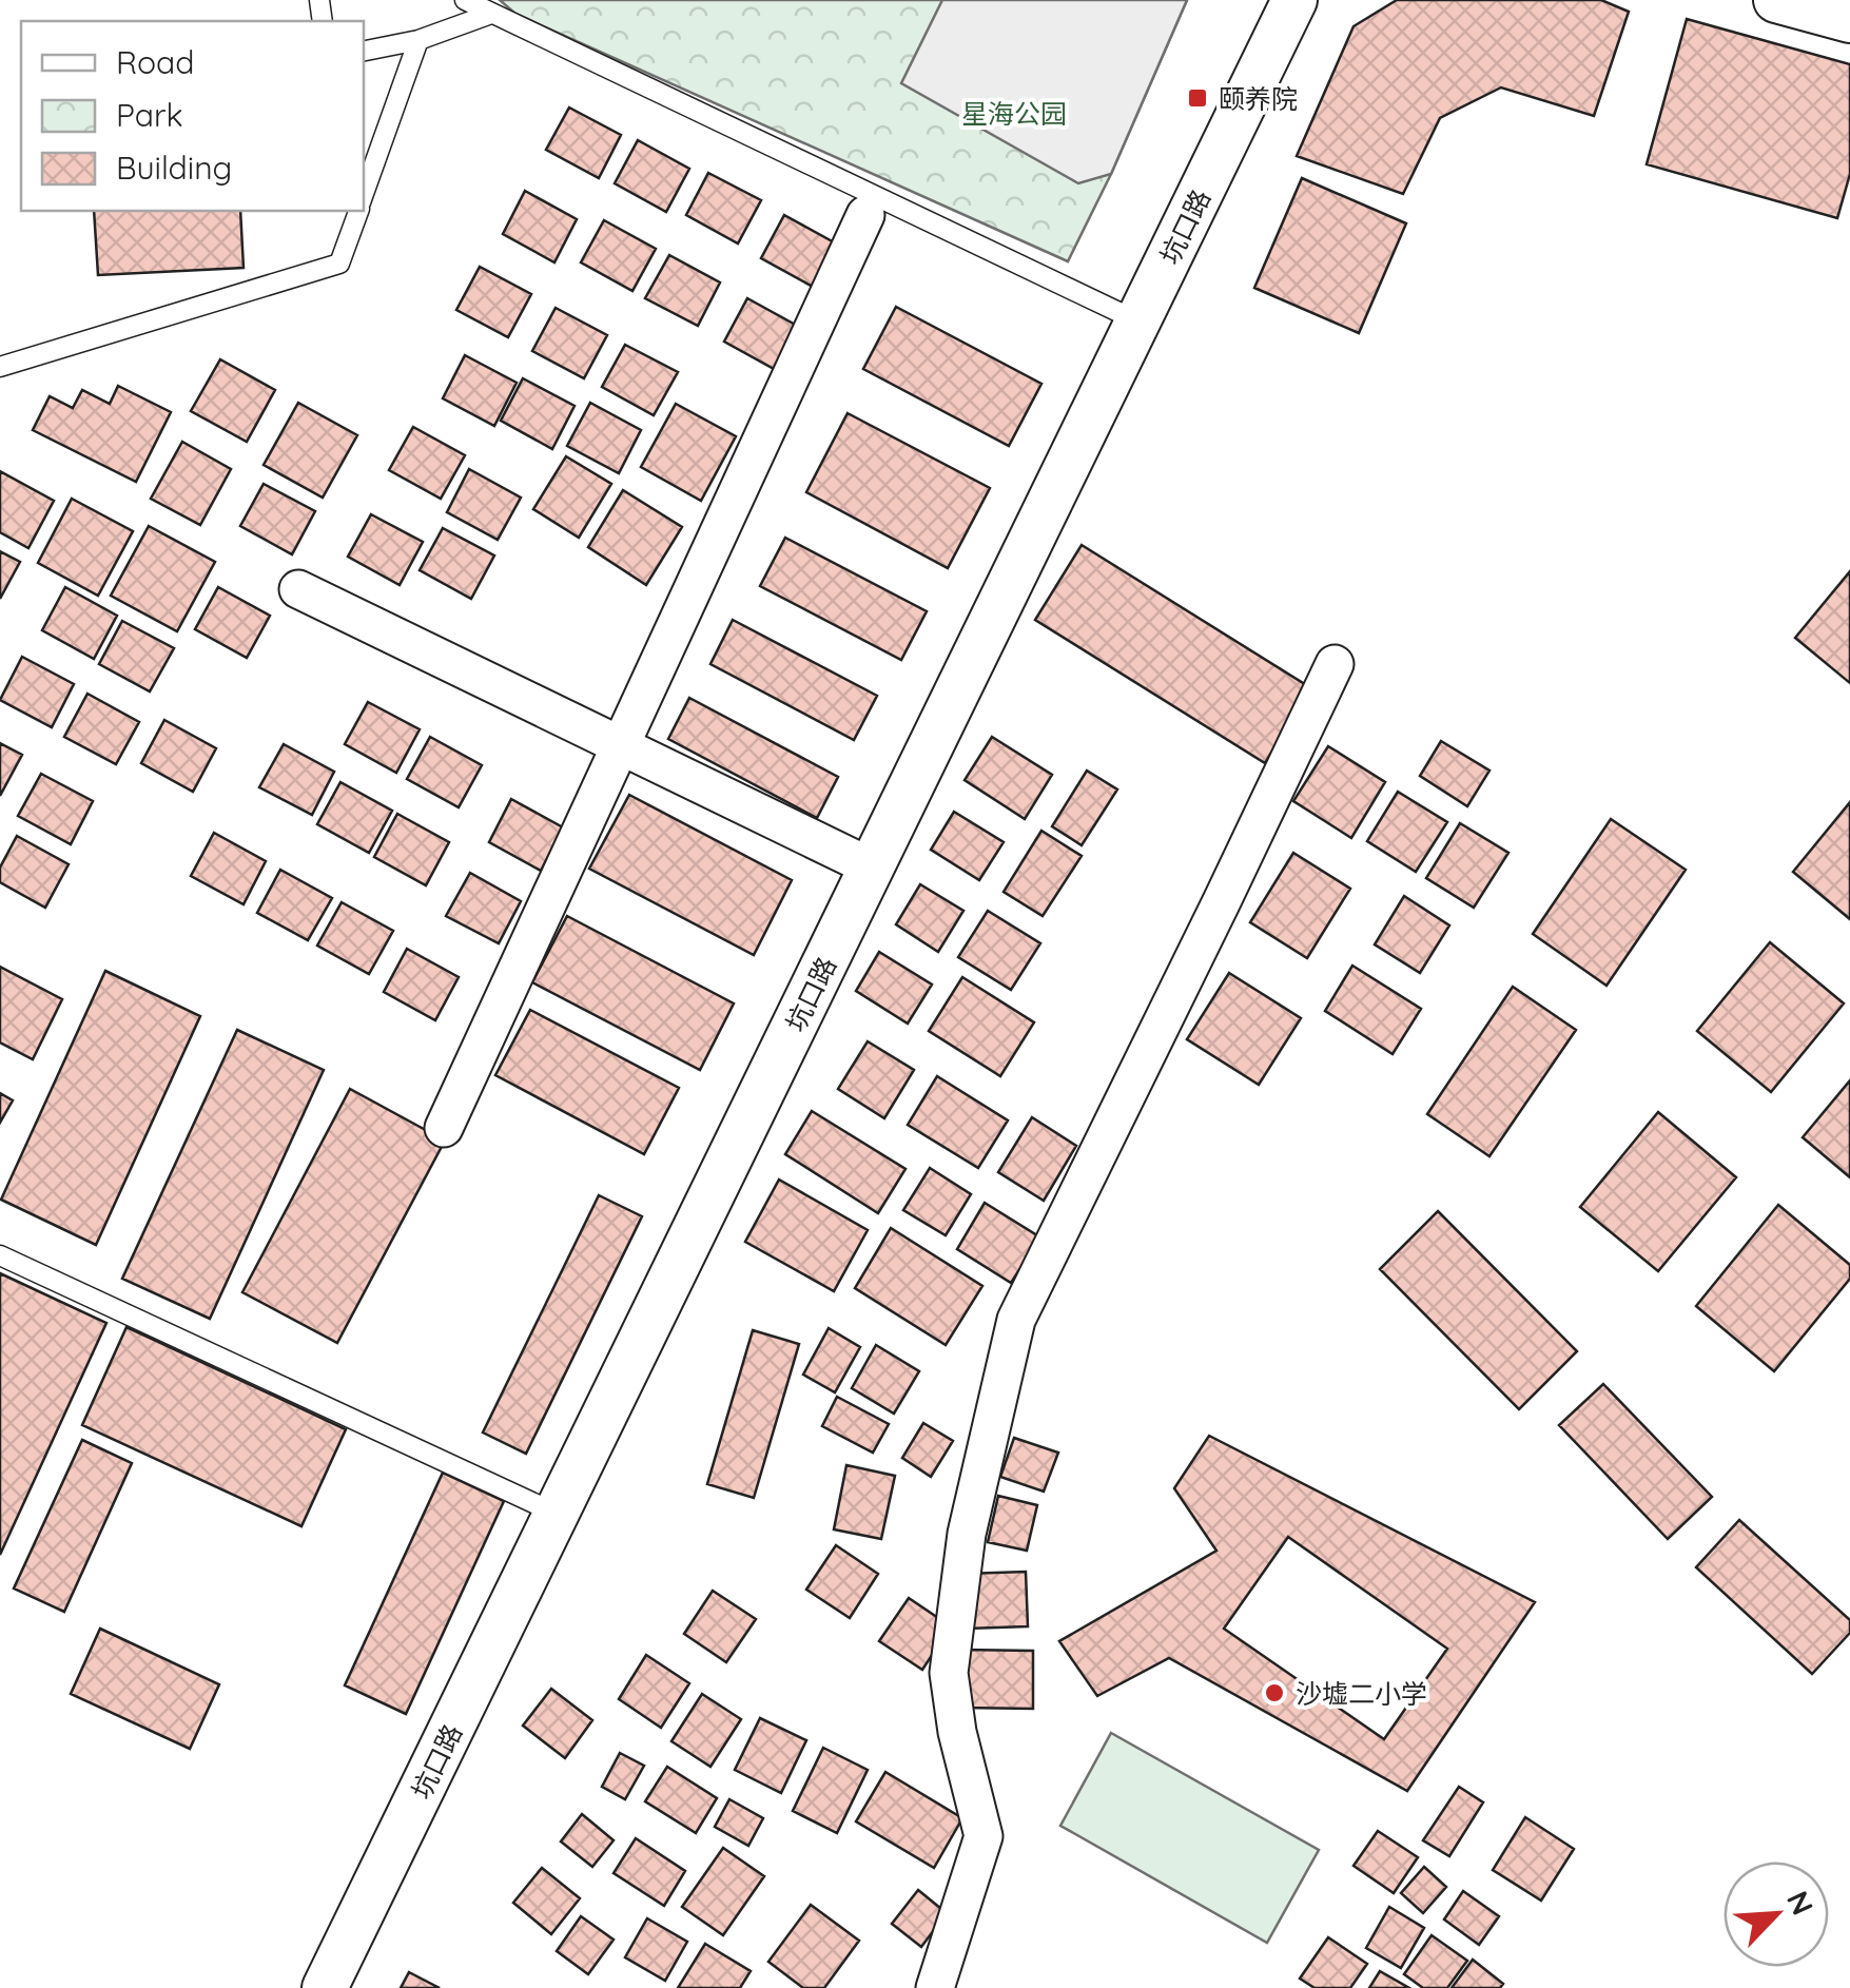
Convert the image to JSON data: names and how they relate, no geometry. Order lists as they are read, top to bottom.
{
  "streets": {
    "street": ["坑口路"]
  },
  "parks": ["星海公园"],
  "places": {
    "transit": ["颐养院"],
    "other": ["沙墟二小学"]
  },
  "legend": ["Road", "Park", "Building"],
  "north": "top right"
}
